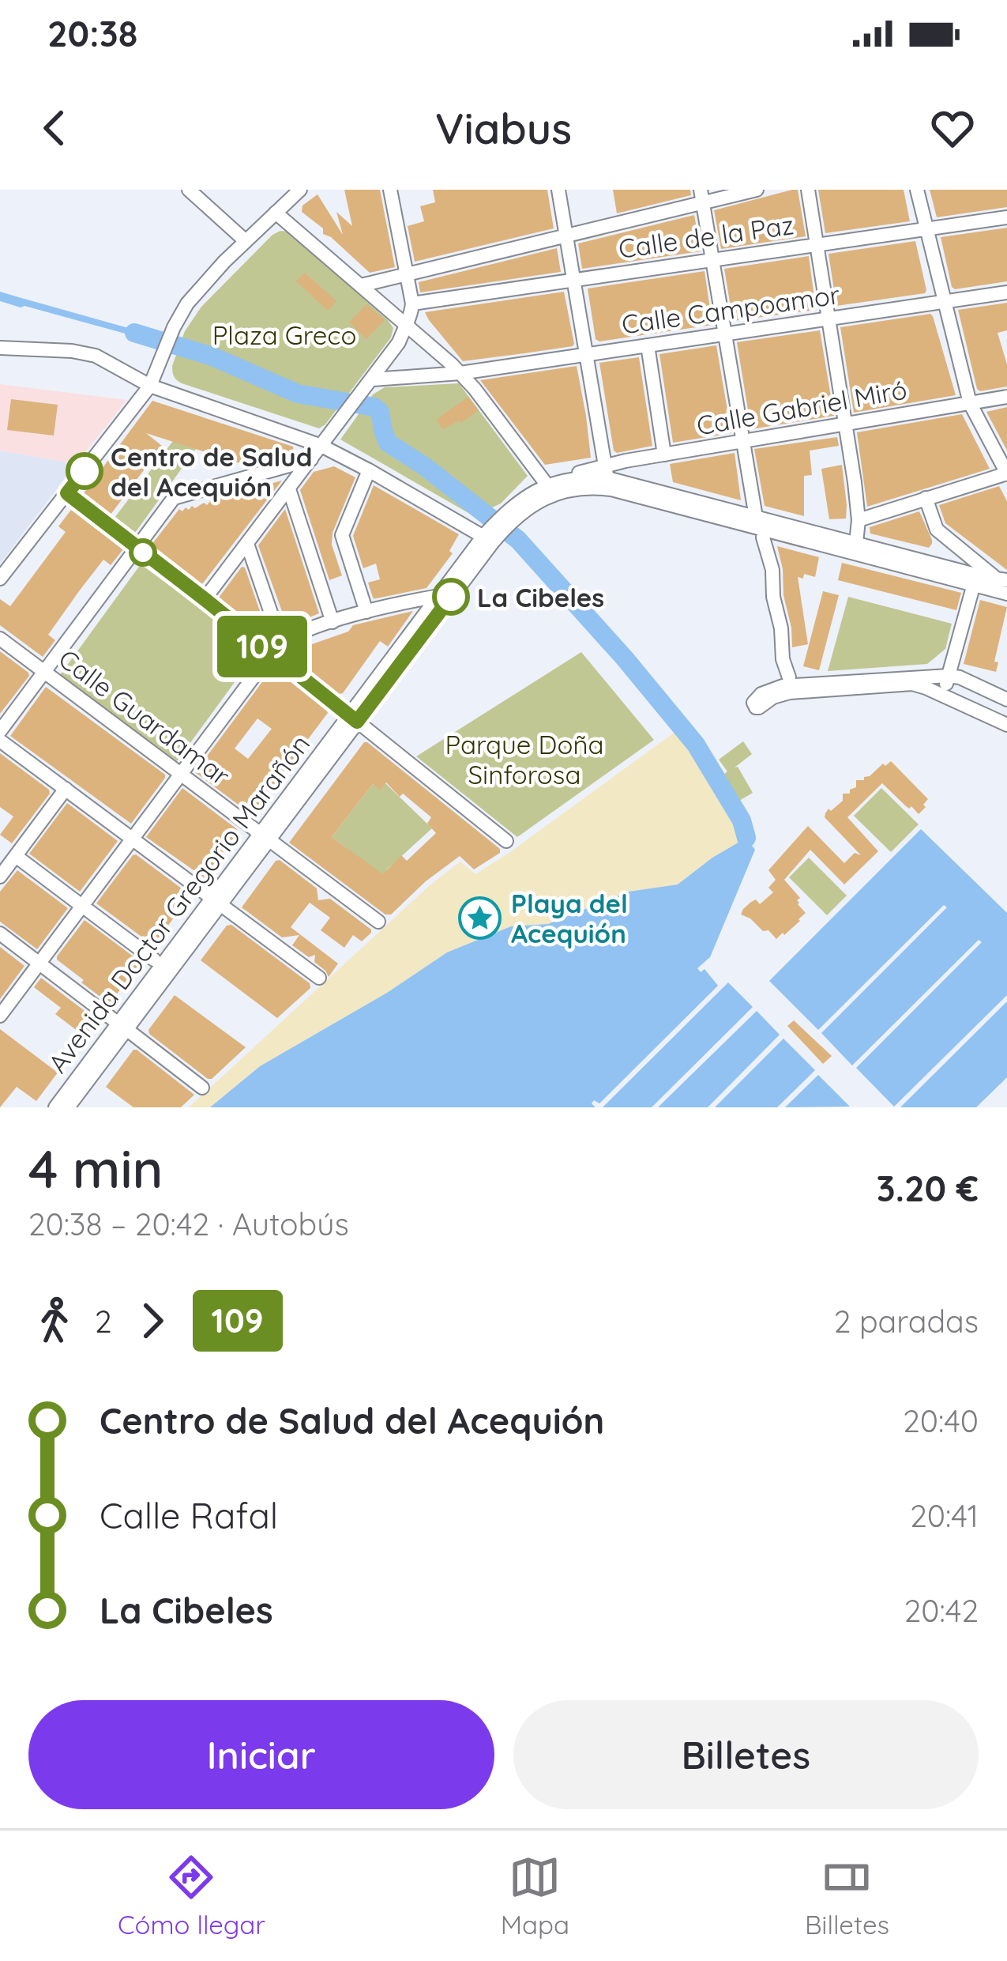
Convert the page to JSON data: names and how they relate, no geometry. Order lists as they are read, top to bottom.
{
  "streets": {
    "street": [
      "Calle de la Paz",
      "Calle Campoamor",
      "Calle Gabriel Miró",
      "Calle Guardamar",
      "Avenida Doctor Gregorio Marañón"
    ]
  },
  "crossings": [
    ["Calle Gabriel Miró", "Avenida Doctor Gregorio Marañón"],
    ["Calle Guardamar", "Avenida Doctor Gregorio Marañón"]
  ],
  "parks": ["Plaza Greco", "Parque Doña Sinforosa"],
  "places": {
    "other": ["Centro de Salud del Acequión", "La Cibeles"],
    "place": ["Playa del Acequión"]
  },
  "lines": ["bus line 109"],
  "page": {
    "status": "20:38",
    "header": "Viabus",
    "on_map": "109",
    "heading": ["4 min", "20:38 – 20:42 · Autobús", "3.20 €"],
    "legs": ["2", "109", "2 paradas"],
    "list": [
      {
        "name": "Centro de Salud del Acequión",
        "value": "20:40"
      },
      {
        "name": "Calle Rafal",
        "value": "20:41"
      },
      {
        "name": "La Cibeles",
        "value": "20:42"
      }
    ],
    "buttons": ["Iniciar", "Billetes"],
    "tabs": ["Cómo llegar", "Mapa", "Billetes"]
  }
}
